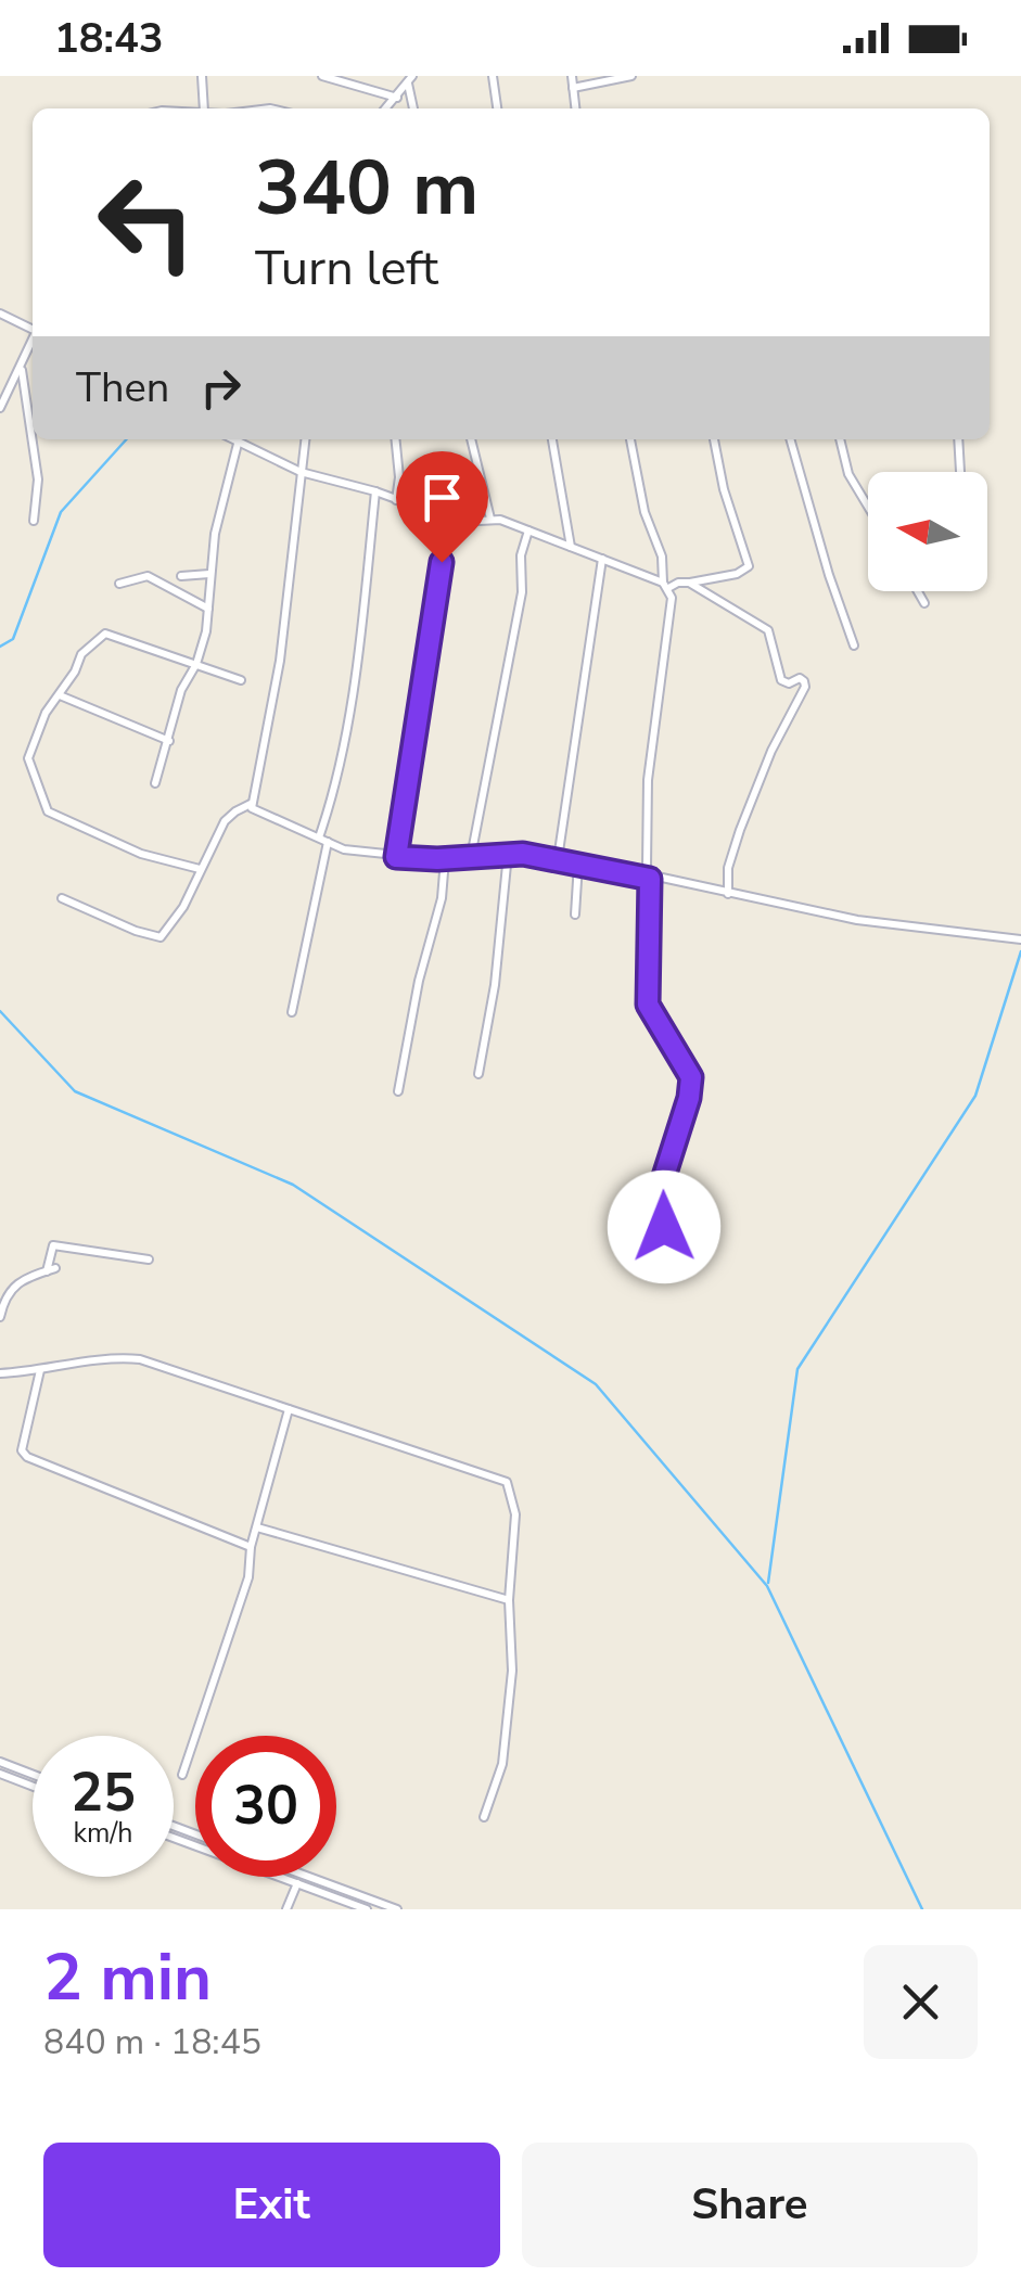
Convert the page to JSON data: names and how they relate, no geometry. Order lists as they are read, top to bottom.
{
  "north": "left",
  "page": {
    "status": "18:43",
    "turn": ["340 m", "Turn left"],
    "then": "Then",
    "speed": "25 km/h",
    "limit": "30",
    "heading": ["2 min", "840 m · 18:45"],
    "buttons": ["Exit", "Share"]
  }
}
